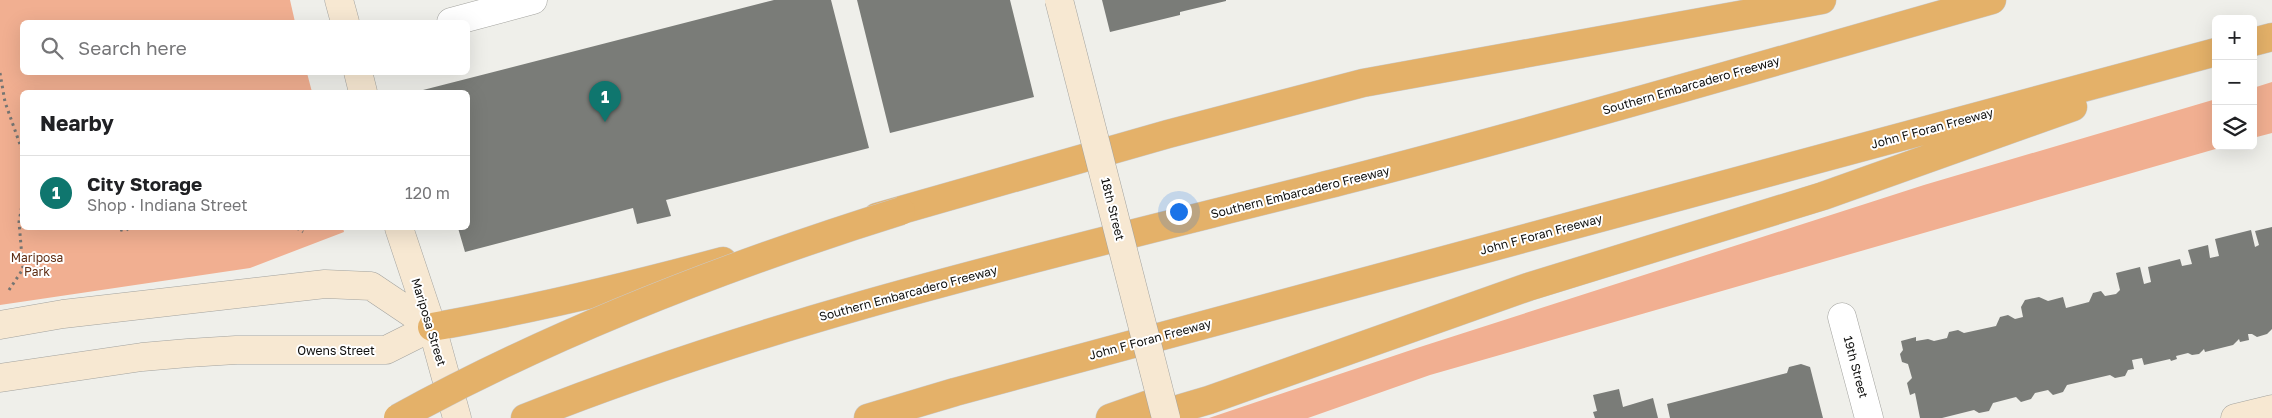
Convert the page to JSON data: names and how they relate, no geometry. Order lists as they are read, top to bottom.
{
  "streets": {
    "highway": ["Southern Embarcadero Freeway", "John F Foran Freeway"],
    "street": [
      "18th Street",
      "Mariposa Street",
      "Owens Street",
      "19th Street"
    ]
  },
  "crossings": [
    ["Mariposa Street", "Owens Street"]
  ],
  "parks": ["Mariposa Park"],
  "page": {
    "map_buttons": ["+", "−"],
    "search": "Search here",
    "pins": "1",
    "heading": "Nearby",
    "list": [
      {
        "mark": "1",
        "name": "City Storage",
        "note": "Shop · Indiana Street",
        "value": "120 m"
      }
    ]
  }
}
